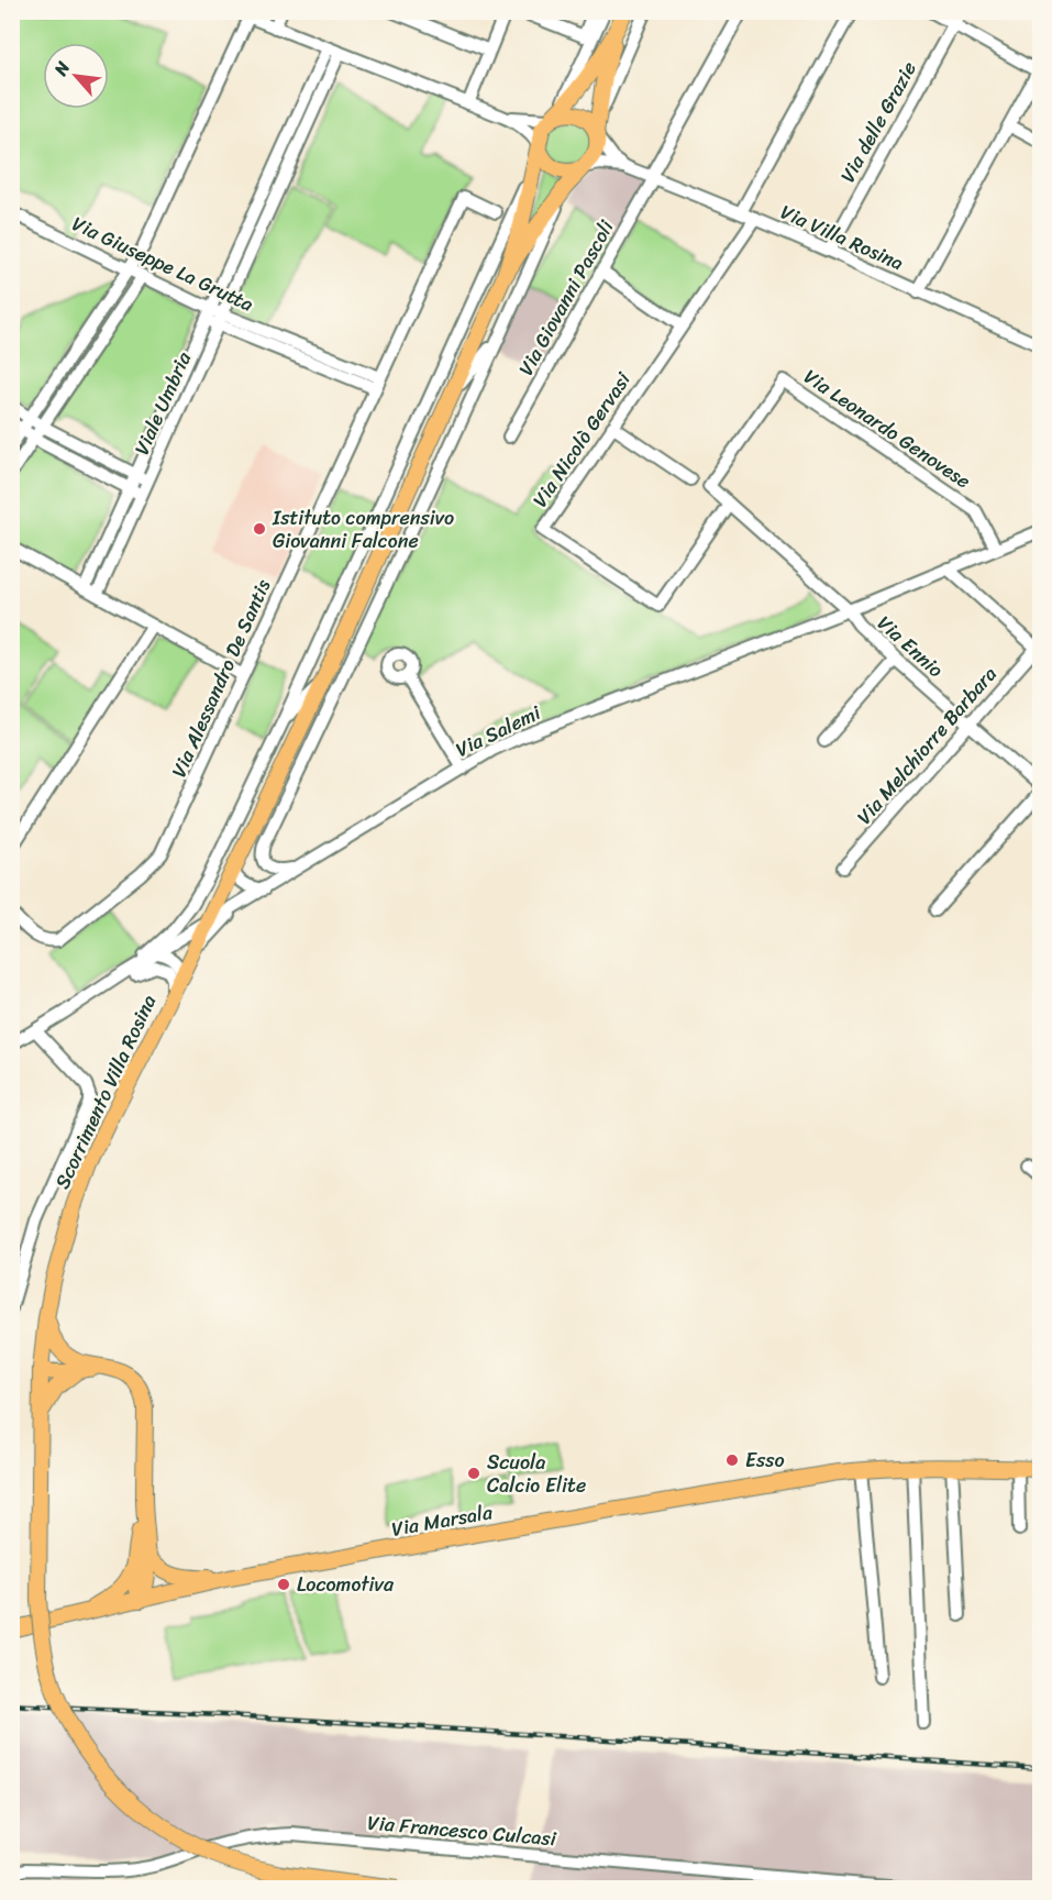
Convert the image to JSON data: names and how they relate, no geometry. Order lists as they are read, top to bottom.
{
  "streets": {
    "main road": ["Scorrimento Villa Rosina", "Via Marsala"],
    "street": [
      "Via delle Grazie",
      "Via Villa Rosina",
      "Via Giuseppe La Grutta",
      "Via Giovanni Pascoli",
      "Viale Umbria",
      "Via Leonardo Genovese",
      "Via Nicolò Gervasi",
      "Via Ennio",
      "Via Alessandro De Santis",
      "Via Salemi",
      "Via Melchiorre Barbara",
      "Via Francesco Culcasi"
    ]
  },
  "crossings": [
    ["Via delle Grazie", "Via Villa Rosina"],
    ["Via Villa Rosina", "Via Giovanni Pascoli"],
    ["Via Villa Rosina", "Via Nicolò Gervasi"],
    ["Via Giuseppe La Grutta", "Viale Umbria"],
    ["Via Giuseppe La Grutta", "Via Alessandro De Santis"],
    ["Via Leonardo Genovese", "Via Ennio"],
    ["Via Leonardo Genovese", "Via Salemi"],
    ["Via Nicolò Gervasi", "Via Ennio"],
    ["Via Ennio", "Via Salemi"],
    ["Via Ennio", "Via Melchiorre Barbara"],
    ["Via Salemi", "Scorrimento Villa Rosina"]
  ],
  "places": [
    "Istituto comprensivo Giovanni Falcone",
    "Esso",
    "Scuola Calcio Elite",
    "Locomotiva"
  ],
  "north": "top left"
}
